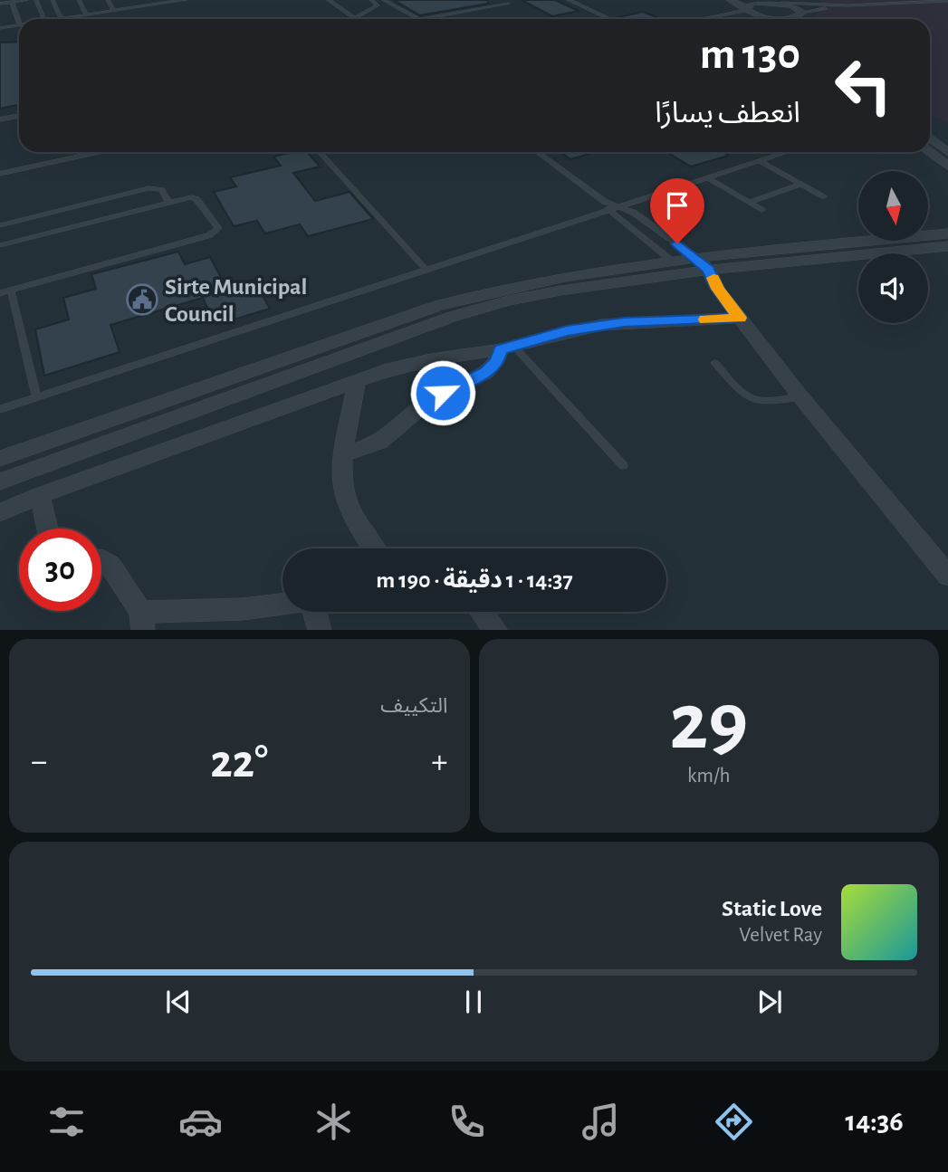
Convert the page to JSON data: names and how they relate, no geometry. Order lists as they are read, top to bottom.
{
  "places": {
    "public building": ["Sirte Municipal Council"]
  },
  "north": "bottom",
  "page": {
    "turn": ["130 m", "انعطف يسارًا"],
    "limit": "30",
    "trip": "14:37 · 1 دقيقة · 190 m",
    "tile": [
      ["29", "km/h"],
      "التكييف"
    ],
    "heat": ["−", "22°", "+"],
    "song": ["Static Love", "Velvet Ray"],
    "tabs": "14:36"
  }
}
